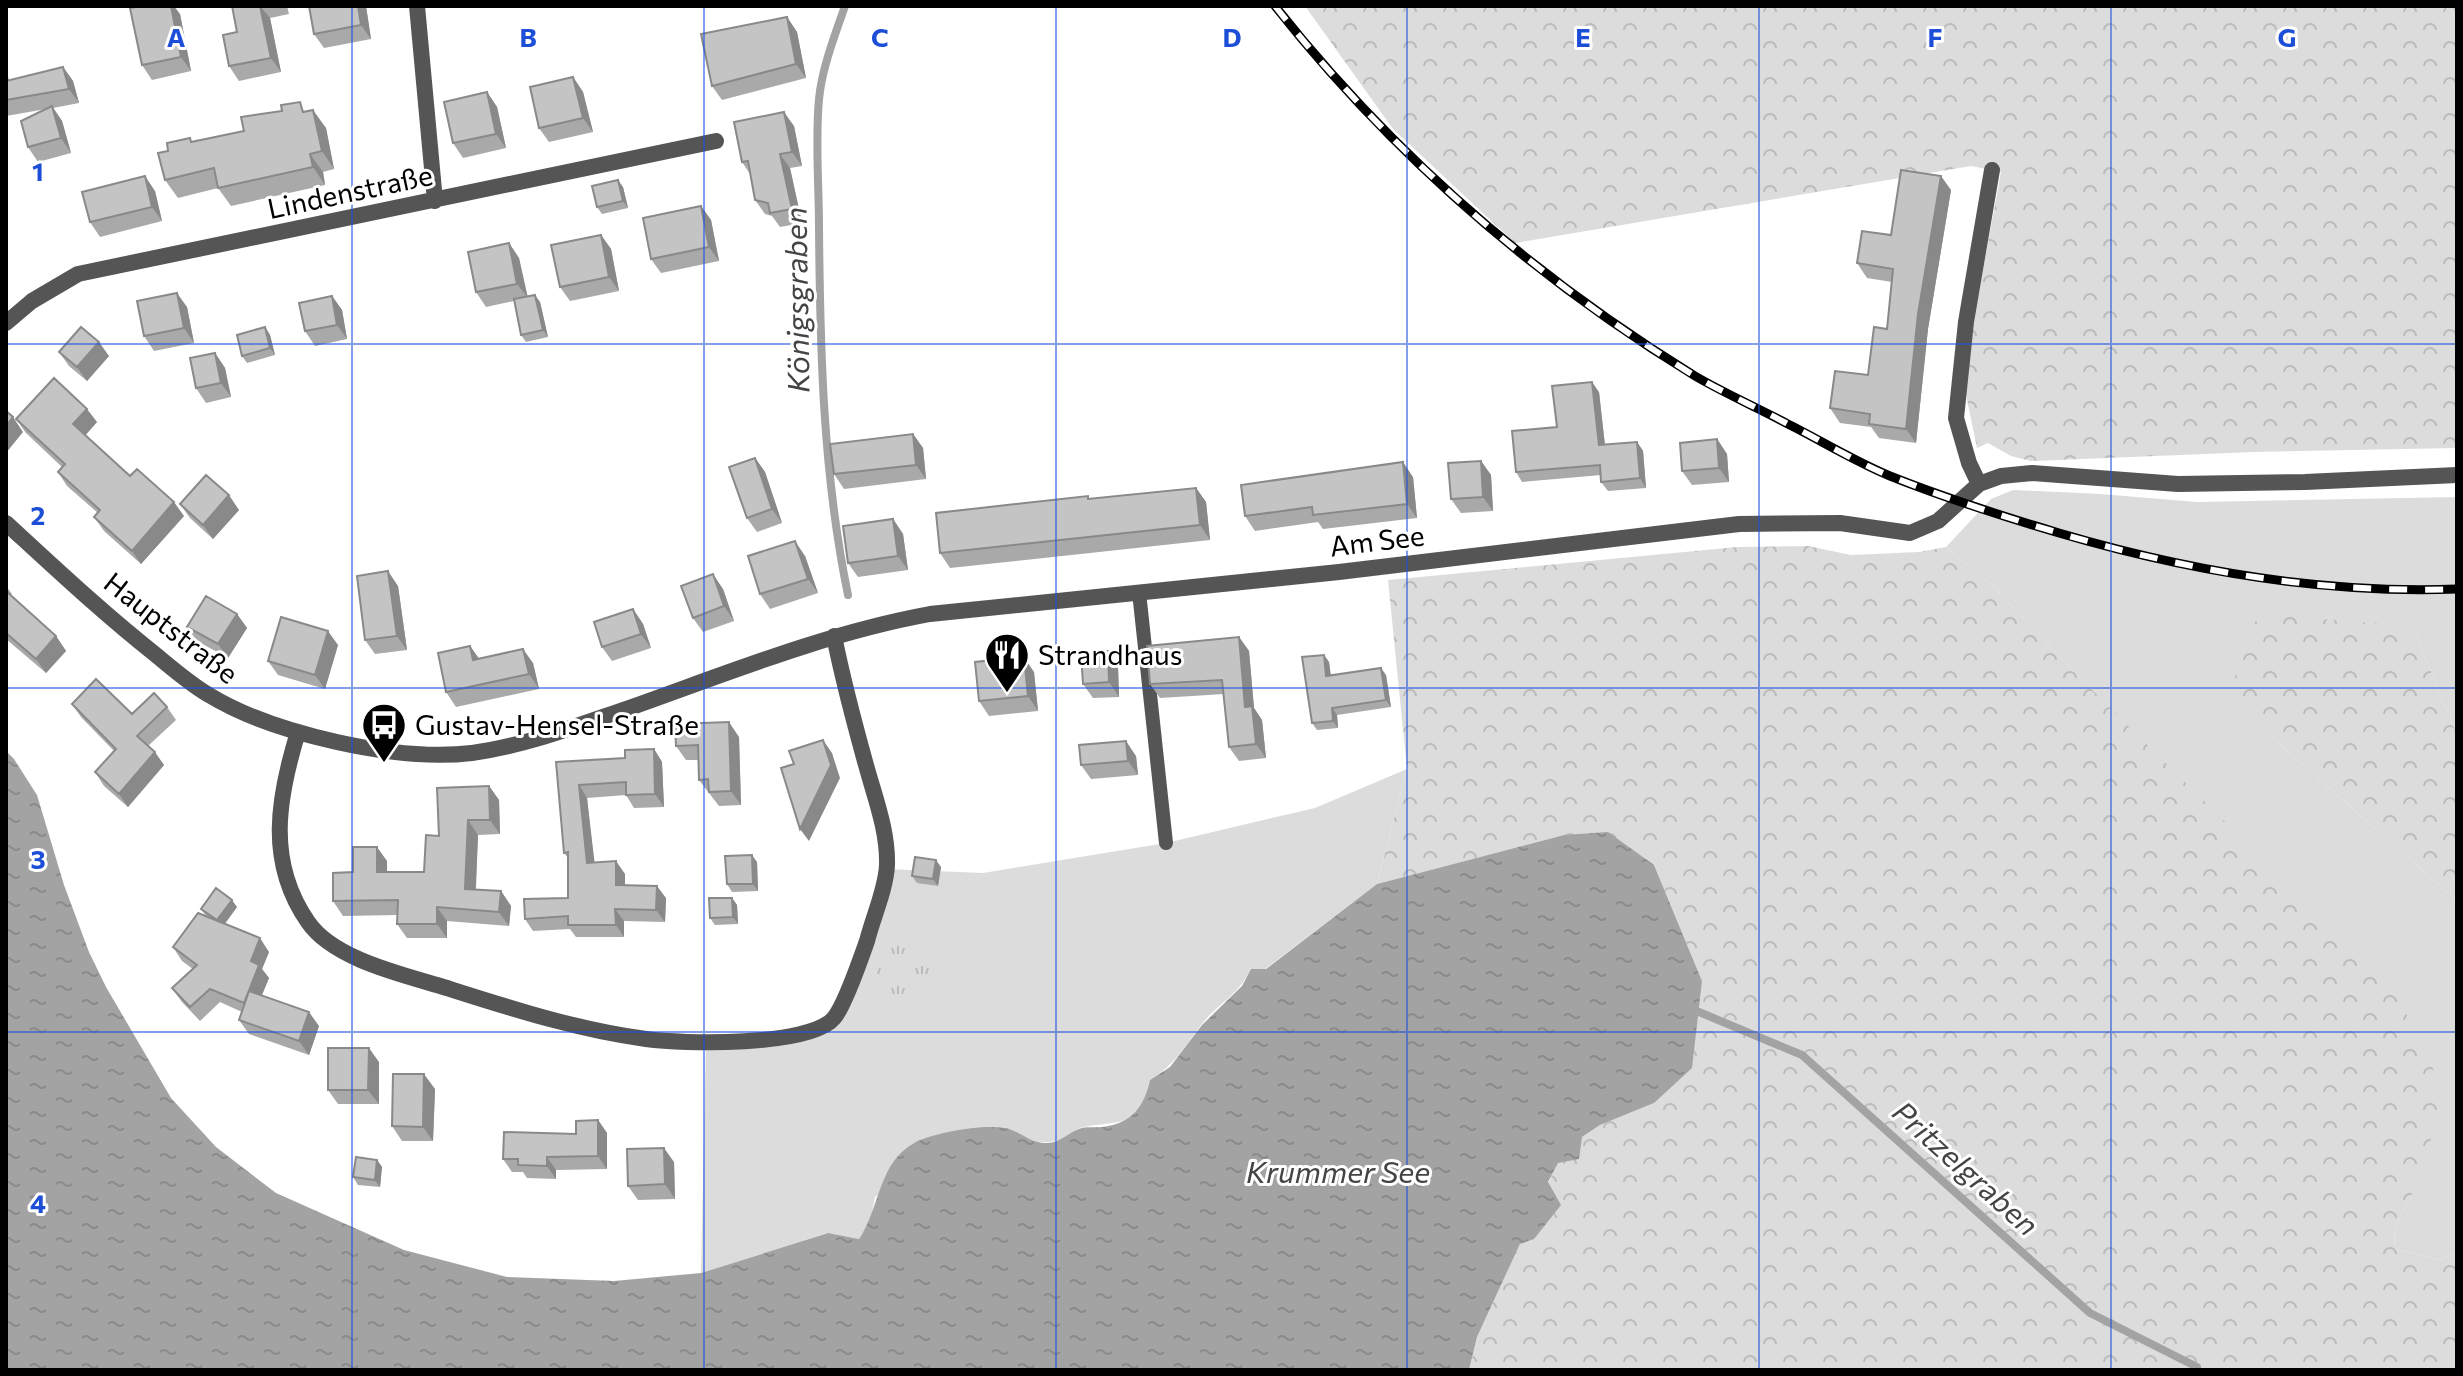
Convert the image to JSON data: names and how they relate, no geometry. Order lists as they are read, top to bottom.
{
  "streets": {
    "street": ["Lindenstraße", "Am See", "Hauptstraße"]
  },
  "crossings": [
    ["Am See", "Hauptstraße"]
  ],
  "water": ["Königsgraben", "Pritzelgraben", "Krummer See"],
  "places": {
    "restaurant": ["Strandhaus"],
    "bus stop": ["Gustav-Hensel-Straße"]
  },
  "grid": {
    "columns": [
      "A",
      "B",
      "C",
      "D",
      "E",
      "F",
      "G"
    ],
    "rows": [
      "1",
      "2",
      "3",
      "4"
    ]
  }
}
